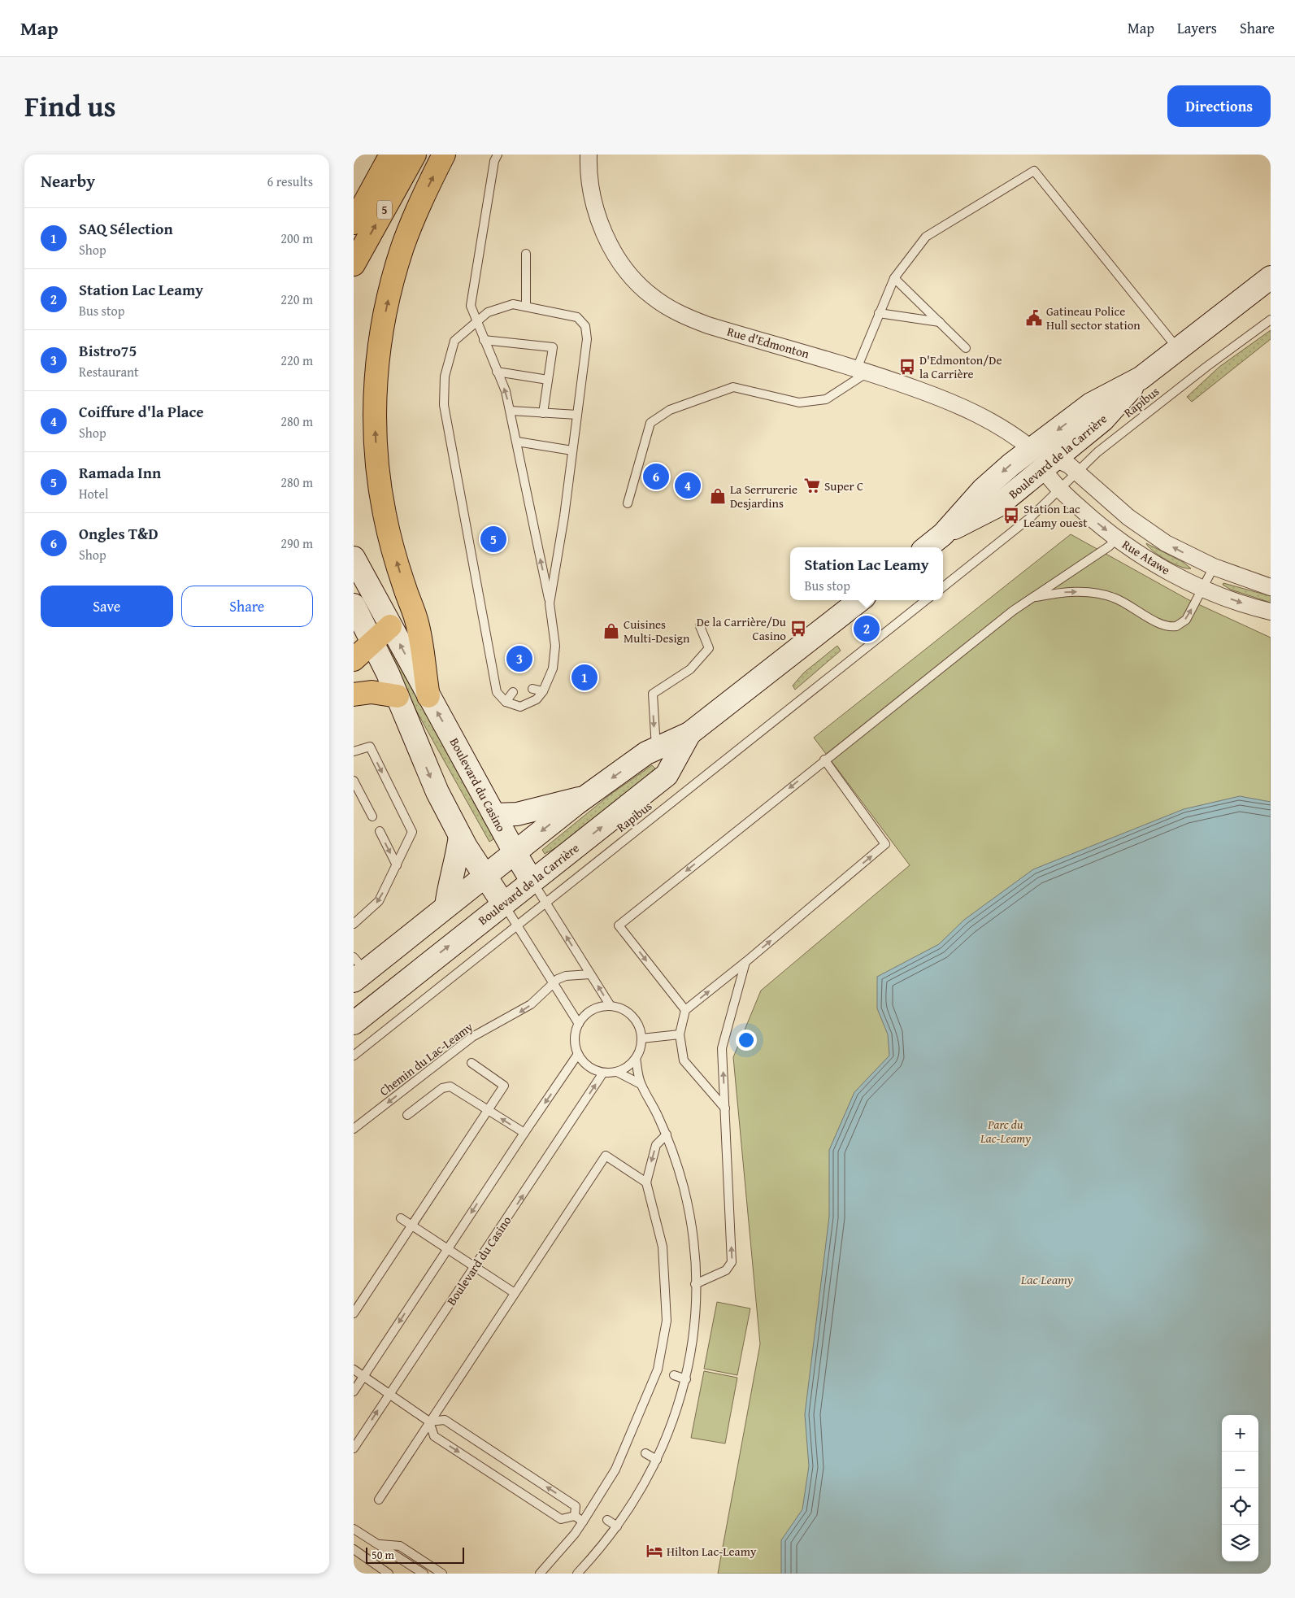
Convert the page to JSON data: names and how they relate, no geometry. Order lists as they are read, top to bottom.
{
  "streets": {
    "highway": ["5"],
    "street": [
      "Rue d'Edmonton",
      "Boulevard de la Carrière",
      "Rue Atawe",
      "Boulevard du Casino"
    ],
    "lane": ["Rapibus", "Chemin du Lac-Leamy"]
  },
  "crossings": [
    ["Rue d'Edmonton", "Boulevard de la Carrière"],
    ["Rapibus", "Rue Atawe"],
    ["Rapibus", "Boulevard du Casino"],
    ["Boulevard de la Carrière", "Rue Atawe"],
    ["Boulevard de la Carrière", "Boulevard du Casino"]
  ],
  "one_way": ["Chemin du Lac-Leamy"],
  "water": ["Lac Leamy"],
  "parks": ["Parc du Lac-Leamy"],
  "places": {
    "public building": ["Gatineau Police Hull sector station"],
    "bus stop": ["D'Edmonton/De la Carrière", "Station Lac Leamy ouest", "De la Carrière/Du Casino"],
    "supermarket": ["Super C"],
    "shop": ["La Serrurerie Desjardins", "Cuisines Multi-Design"],
    "hotel": ["Hilton Lac-Leamy"]
  },
  "scale_bar": "50 m",
  "page": {
    "header": "Map",
    "nav": ["Map", "Layers", "Share"],
    "title": "Find us",
    "buttons": [
      "Directions",
      ["Save", "Share"]
    ],
    "heading": ["Nearby", "6 results"],
    "list": [
      {
        "mark": "1",
        "name": "SAQ Sélection",
        "note": "Shop",
        "value": "200 m"
      },
      {
        "mark": "2",
        "name": "Station Lac Leamy",
        "note": "Bus stop",
        "value": "220 m"
      },
      {
        "mark": "3",
        "name": "Bistro75",
        "note": "Restaurant",
        "value": "220 m"
      },
      {
        "mark": "4",
        "name": "Coiffure d'la Place",
        "note": "Shop",
        "value": "280 m"
      },
      {
        "mark": "5",
        "name": "Ramada Inn",
        "note": "Hotel",
        "value": "280 m"
      },
      {
        "mark": "6",
        "name": "Ongles T&D",
        "note": "Shop",
        "value": "290 m"
      }
    ],
    "pins": [
      "6",
      "4",
      "5",
      "2",
      "3",
      "1"
    ],
    "popup": ["Station Lac Leamy", "Bus stop"],
    "map_buttons": ["+", "−"],
    "scale": "50 m"
  }
}
